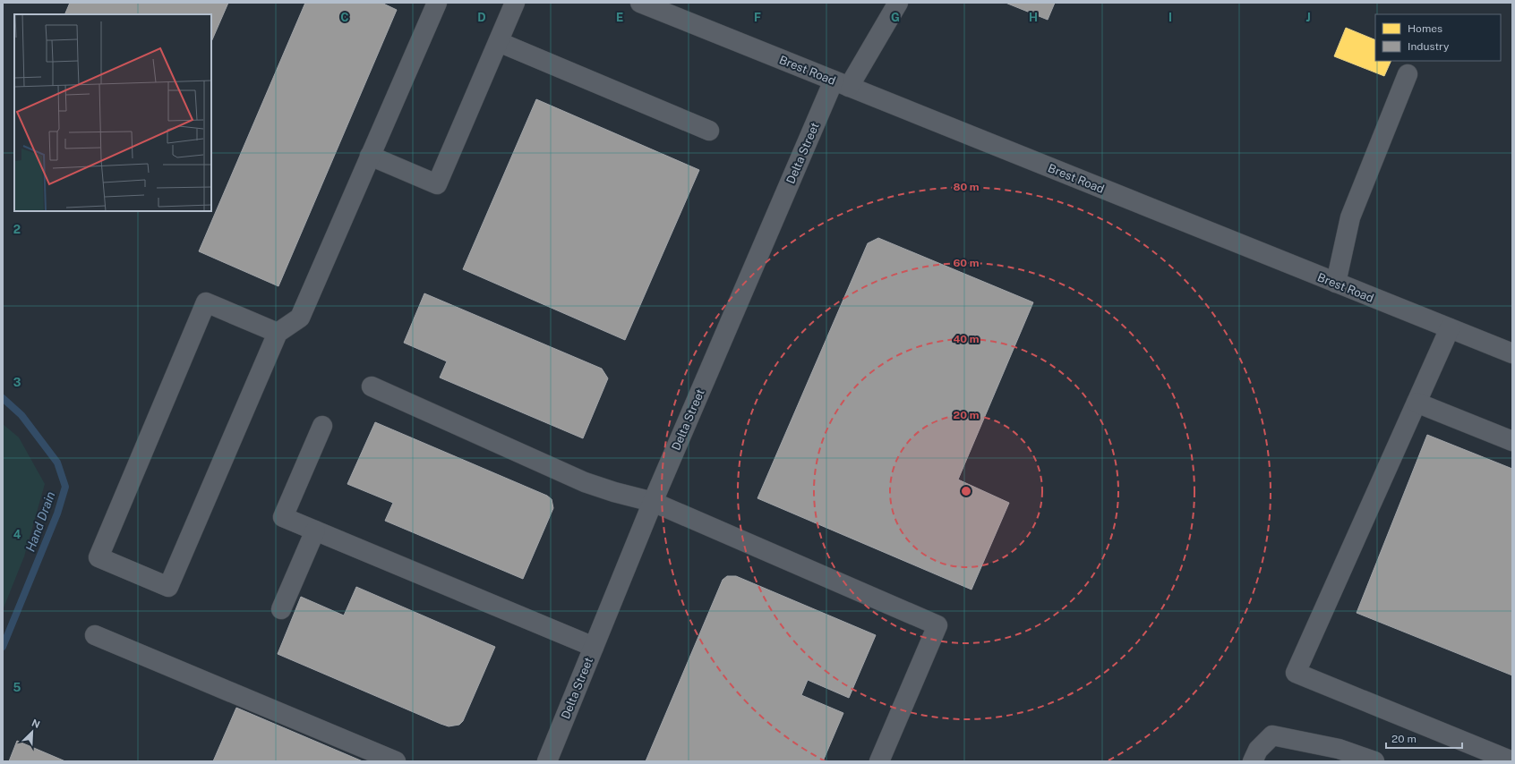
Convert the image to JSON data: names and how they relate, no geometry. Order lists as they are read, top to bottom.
{
  "streets": {
    "street": ["Brest Road", "Delta Street"]
  },
  "crossings": [
    ["Brest Road", "Delta Street"]
  ],
  "water": ["Hand Drain"],
  "legend": ["Homes", "Industry"],
  "scale_bar": "20 m",
  "north": "top right",
  "grid": {
    "columns": [
      "C",
      "D",
      "E",
      "F",
      "G",
      "H",
      "I",
      "J"
    ],
    "rows": [
      "2",
      "3",
      "4",
      "5"
    ]
  },
  "rings": [
    "80 m",
    "60 m",
    "40 m",
    "20 m"
  ]
}
